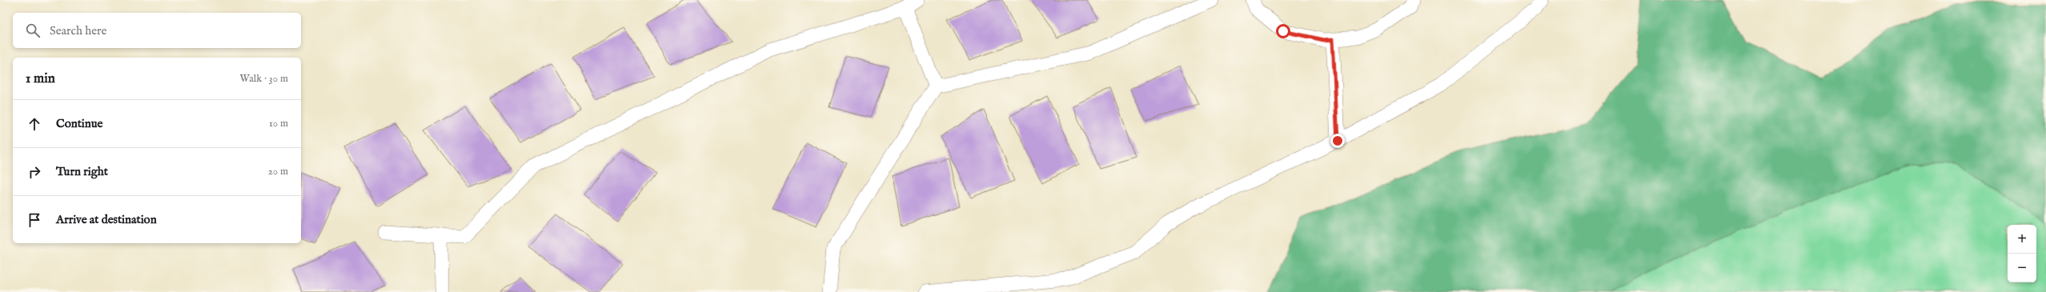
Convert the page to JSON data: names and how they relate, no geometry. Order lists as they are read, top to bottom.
{
  "page": {
    "search": "Search here",
    "heading": ["1 min", "Walk · 30 m"],
    "list": [
      ["Continue", "10 m"],
      ["Turn right", "20 m"],
      "Arrive at destination"
    ],
    "map_buttons": ["+", "−"]
  }
}
